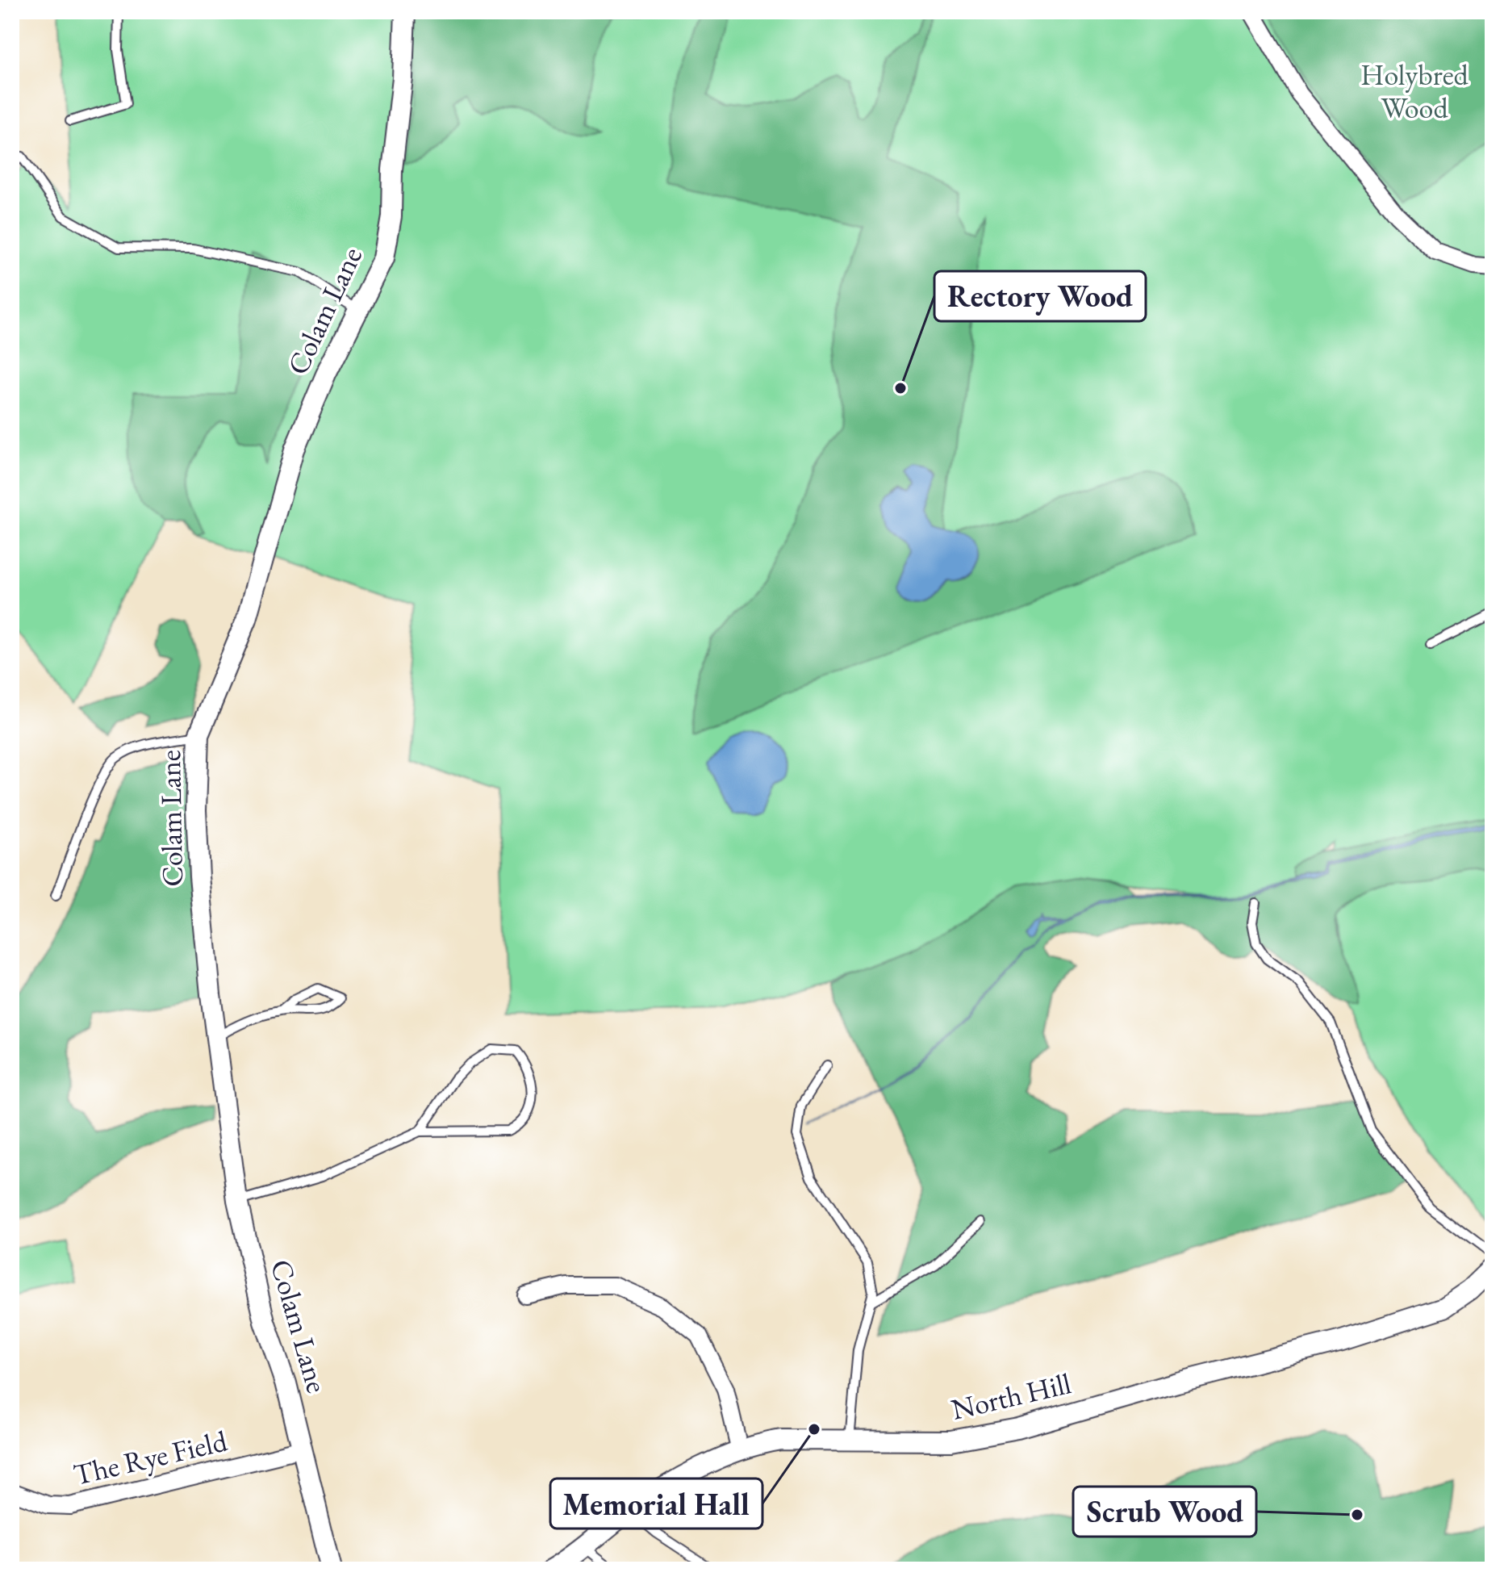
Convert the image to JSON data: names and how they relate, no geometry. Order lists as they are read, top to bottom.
{
  "streets": {
    "street": ["Colam Lane", "North Hill", "The Rye Field"]
  },
  "crossings": [
    ["Colam Lane", "The Rye Field"]
  ],
  "parks": ["Holybred Wood"],
  "places": ["Rectory Wood", "Memorial Hall", "Scrub Wood"]
}
